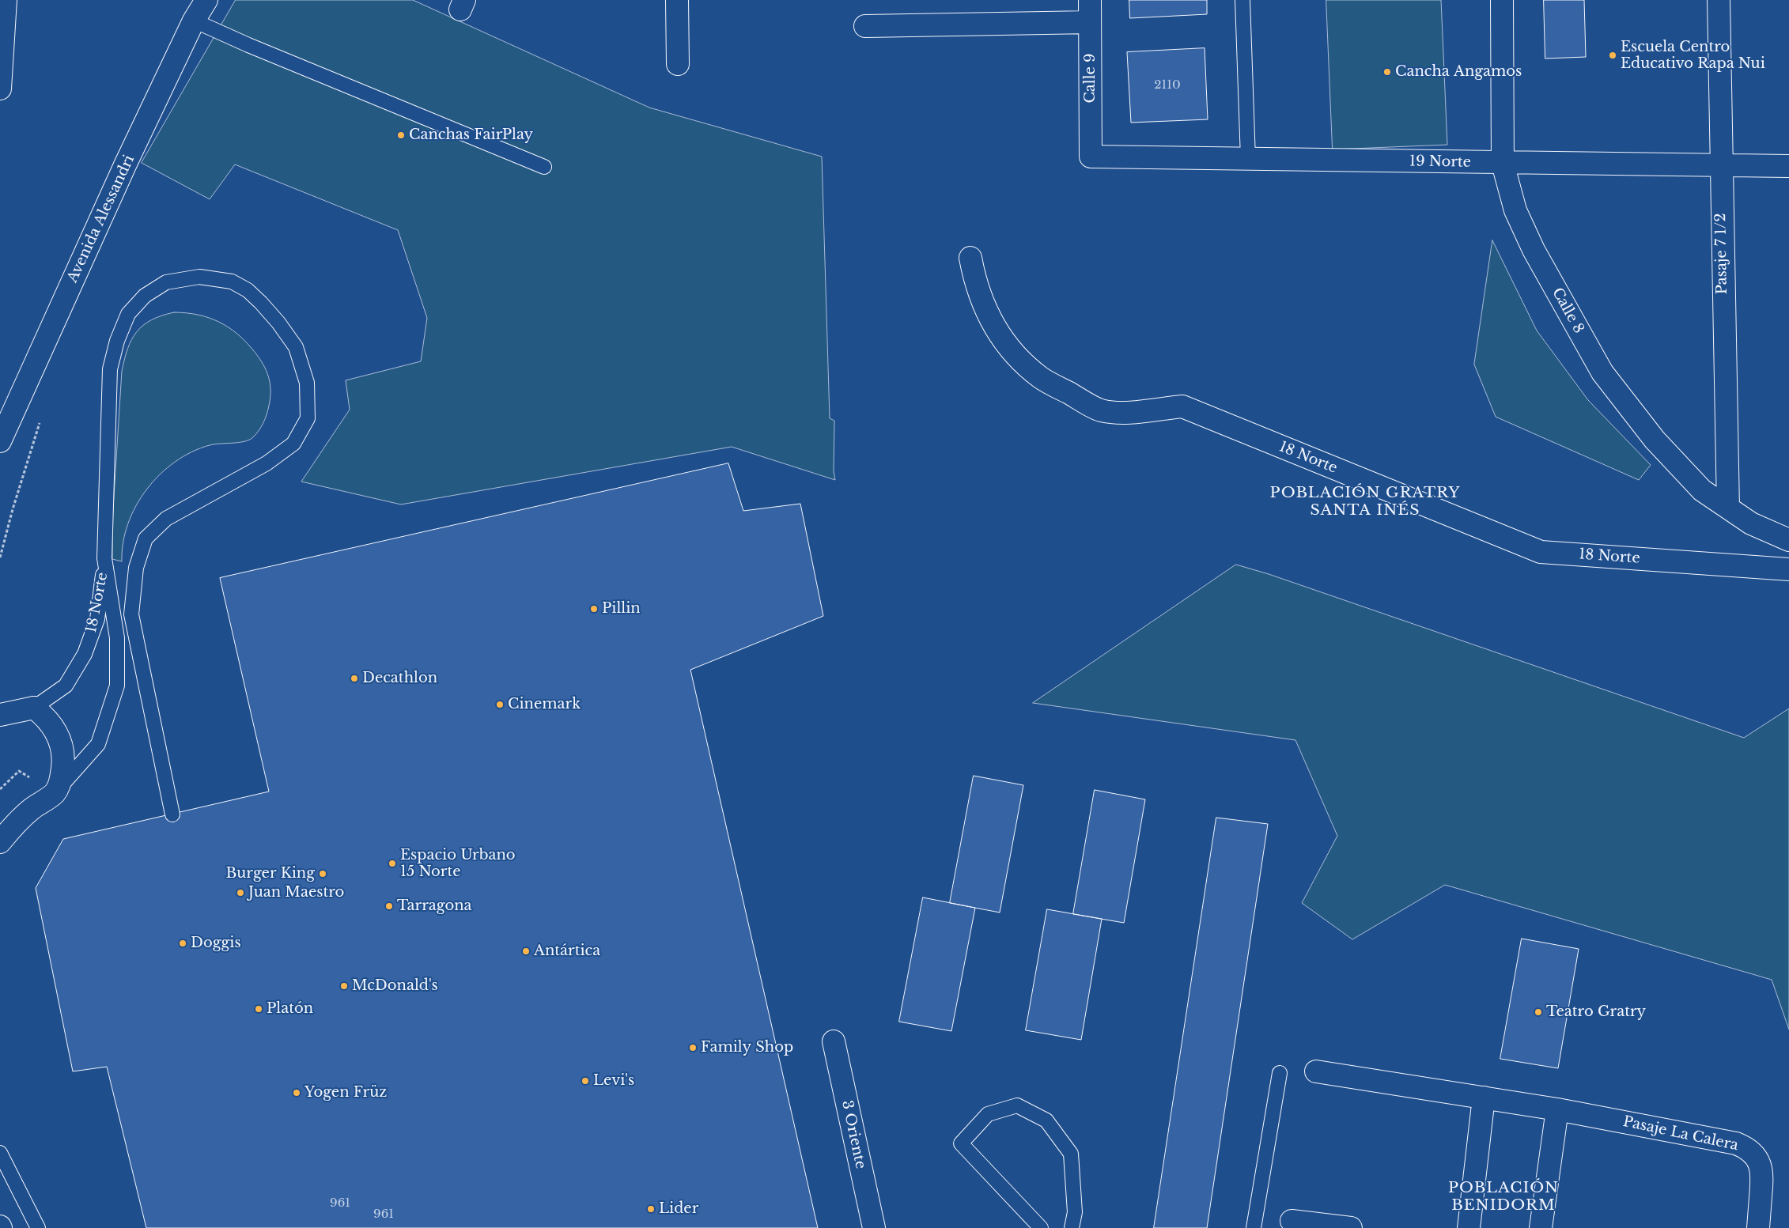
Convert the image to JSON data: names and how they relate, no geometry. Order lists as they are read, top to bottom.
{
  "streets": {
    "street": [
      "Calle 9",
      "19 Norte",
      "Avenida Alessandri",
      "Pasaje 7 1/2",
      "Calle 8",
      "18 Norte",
      "Pasaje La Calera",
      "3 Oriente"
    ]
  },
  "crossings": [
    ["Calle 9", "19 Norte"],
    ["19 Norte", "Pasaje 7 1/2"],
    ["19 Norte", "Calle 8"],
    ["Pasaje 7 1/2", "Calle 8"]
  ],
  "districts": ["POBLACIÓN GRATRY SANTA INÉS", "POBLACIÓN BENIDORM"],
  "places": [
    "Escuela Centro Educativo Rapa Nui",
    "Cancha Angamos",
    "Canchas FairPlay",
    "Pillin",
    "Decathlon",
    "Cinemark",
    "Espacio Urbano 15 Norte",
    "Burger King",
    "Juan Maestro",
    "Tarragona",
    "Doggis",
    "Antártica",
    "McDonald's",
    "Platón",
    "Teatro Gratry",
    "Family Shop",
    "Levi's",
    "Yogen Früz",
    "Lider"
  ],
  "house_numbers": ["2110", "961", "961"]
}
